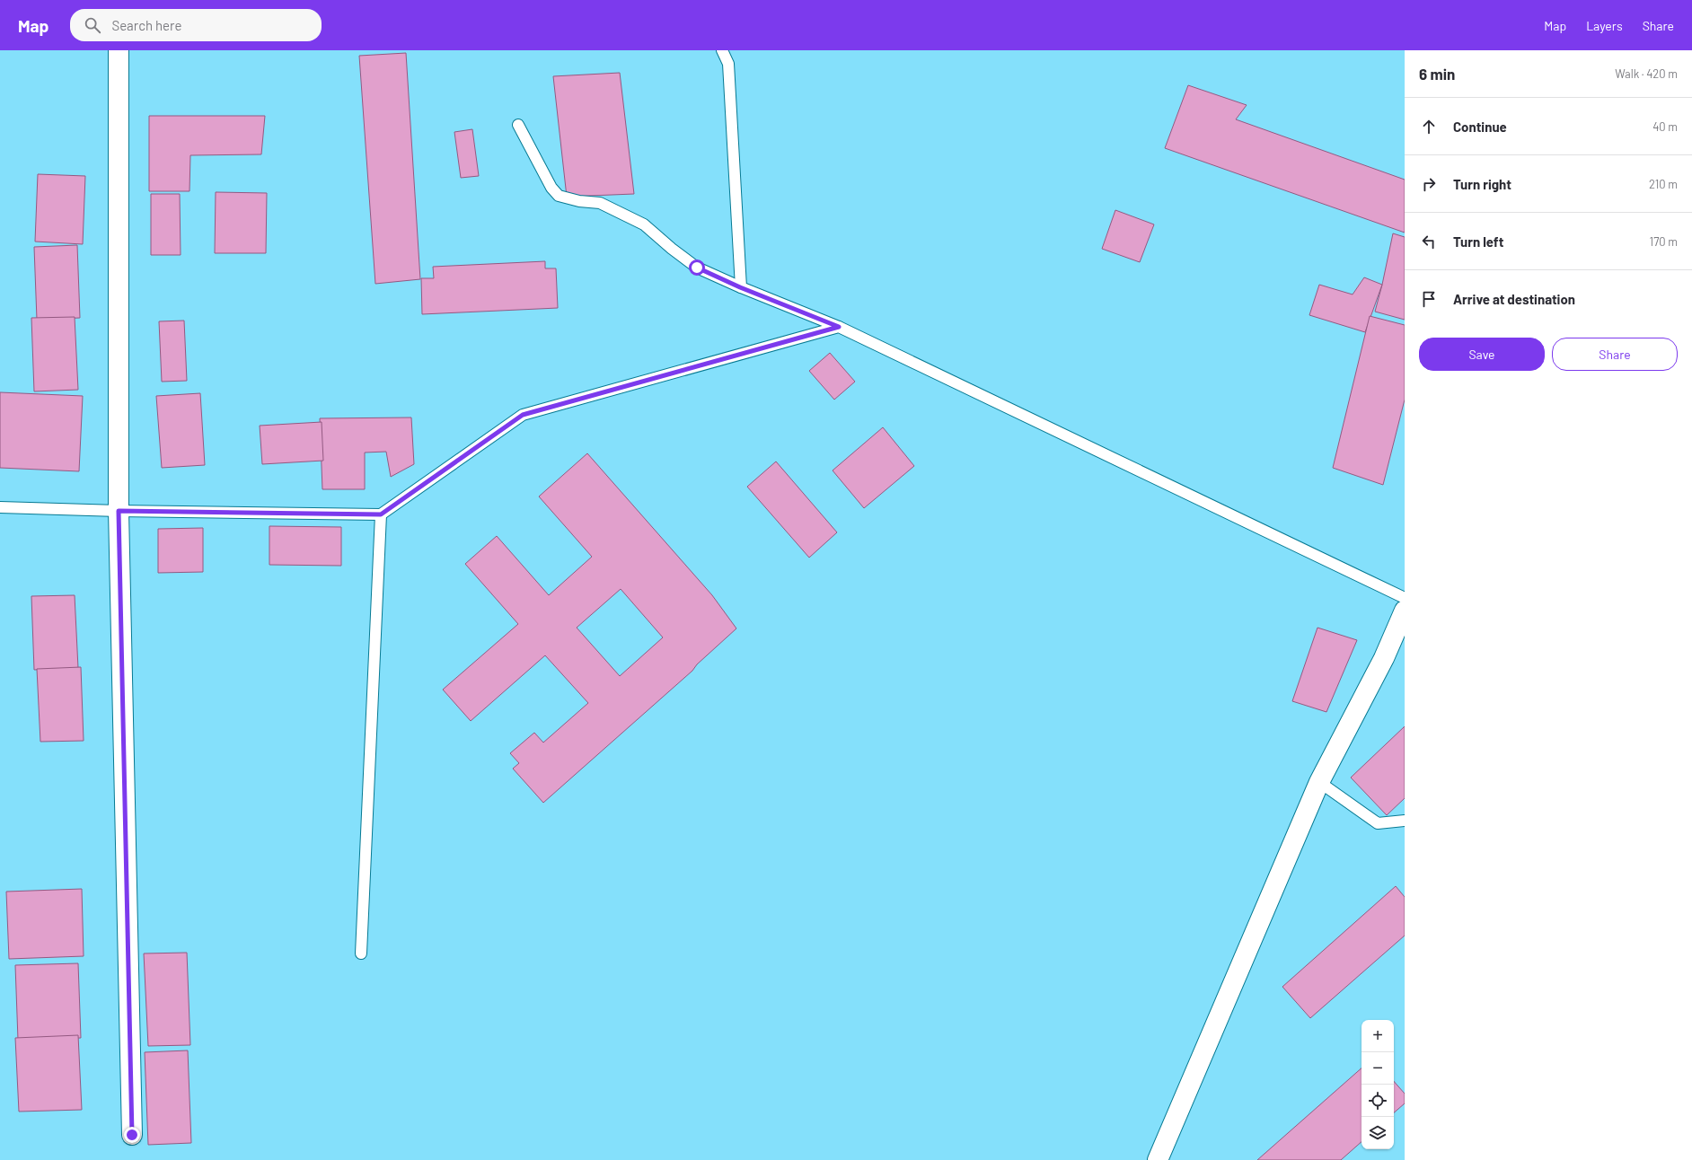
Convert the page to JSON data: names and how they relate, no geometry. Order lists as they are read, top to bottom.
{
  "page": {
    "header": "Map",
    "search": "Search here",
    "nav": ["Map", "Layers", "Share"],
    "heading": ["6 min", "Walk · 420 m"],
    "list": [
      ["Continue", "40 m"],
      ["Turn right", "210 m"],
      ["Turn left", "170 m"],
      "Arrive at destination"
    ],
    "buttons": ["Save", "Share"],
    "map_buttons": ["+", "−"]
  }
}
